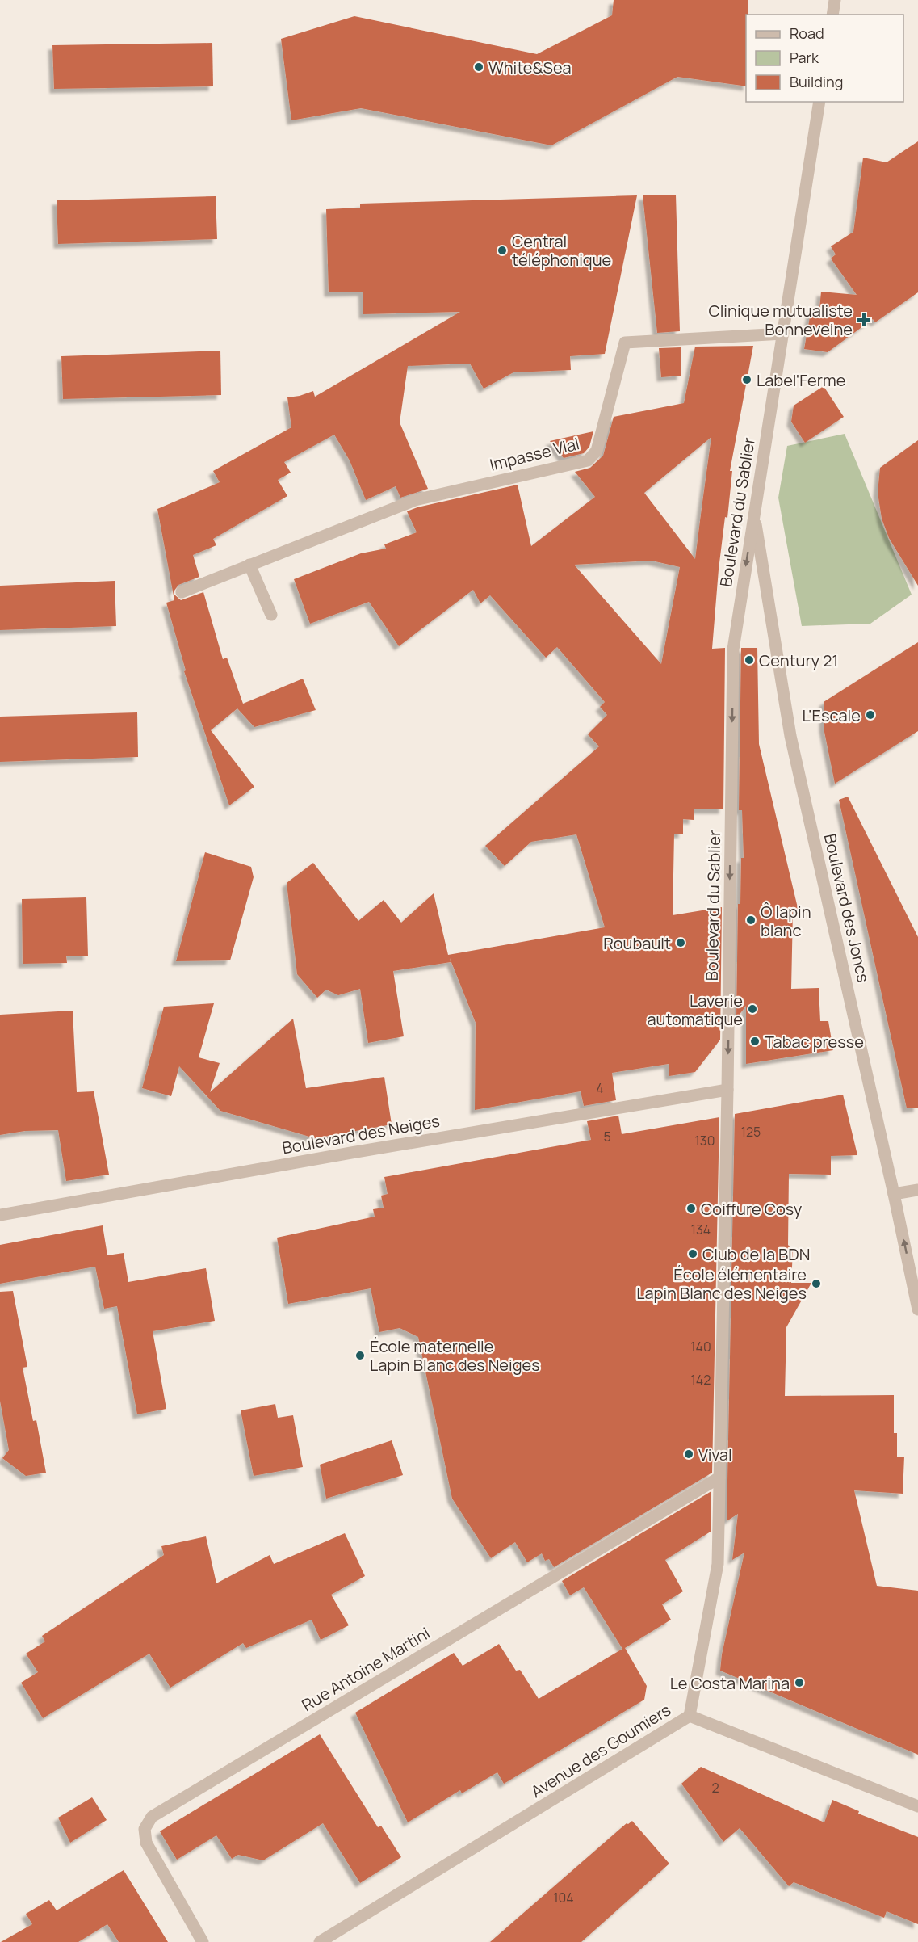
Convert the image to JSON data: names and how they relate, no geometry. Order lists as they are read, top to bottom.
{
  "streets": {
    "street": [
      "Impasse Vial",
      "Boulevard du Sablier",
      "Boulevard des Joncs",
      "Boulevard des Neiges",
      "Rue Antoine Martini",
      "Avenue des Goumiers"
    ]
  },
  "crossings": [
    ["Impasse Vial", "Boulevard du Sablier"],
    ["Boulevard du Sablier", "Boulevard des Joncs"],
    ["Boulevard du Sablier", "Boulevard des Neiges"],
    ["Boulevard du Sablier", "Rue Antoine Martini"],
    ["Boulevard du Sablier", "Avenue des Goumiers"]
  ],
  "one_way": ["Boulevard du Sablier"],
  "places": {
    "other": [
      "White&Sea",
      "Central téléphonique",
      "Label'Ferme",
      "Century 21",
      "L'Escale",
      "Ô lapin blanc",
      "Roubault",
      "Laverie automatique",
      "Tabac presse",
      "Coiffure Cosy",
      "Club de la BDN",
      "École élémentaire Lapin Blanc des Neiges",
      "École maternelle Lapin Blanc des Neiges",
      "Vival",
      "Le Costa Marina"
    ],
    "health": ["Clinique mutualiste Bonneveine"]
  },
  "house_numbers": [
    "4",
    "125",
    "5",
    "130",
    "134",
    "140",
    "142",
    "2",
    "104"
  ],
  "legend": ["Road", "Park", "Building"]
}
